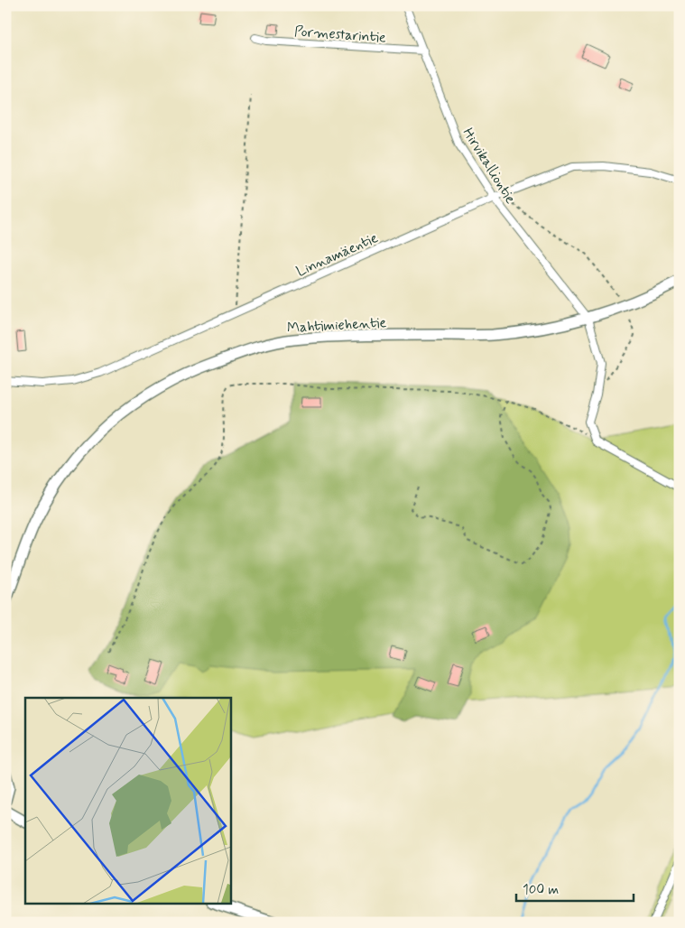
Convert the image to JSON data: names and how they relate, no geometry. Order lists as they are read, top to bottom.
{
  "streets": {
    "main road": ["Mahtimiehentie"],
    "street": ["Pormestarintie", "Hirvikalliontie", "Linnamäentie"]
  },
  "crossings": [
    ["Pormestarintie", "Hirvikalliontie"],
    ["Hirvikalliontie", "Linnamäentie"],
    ["Hirvikalliontie", "Mahtimiehentie"]
  ],
  "scale_bar": "100 m"
}
